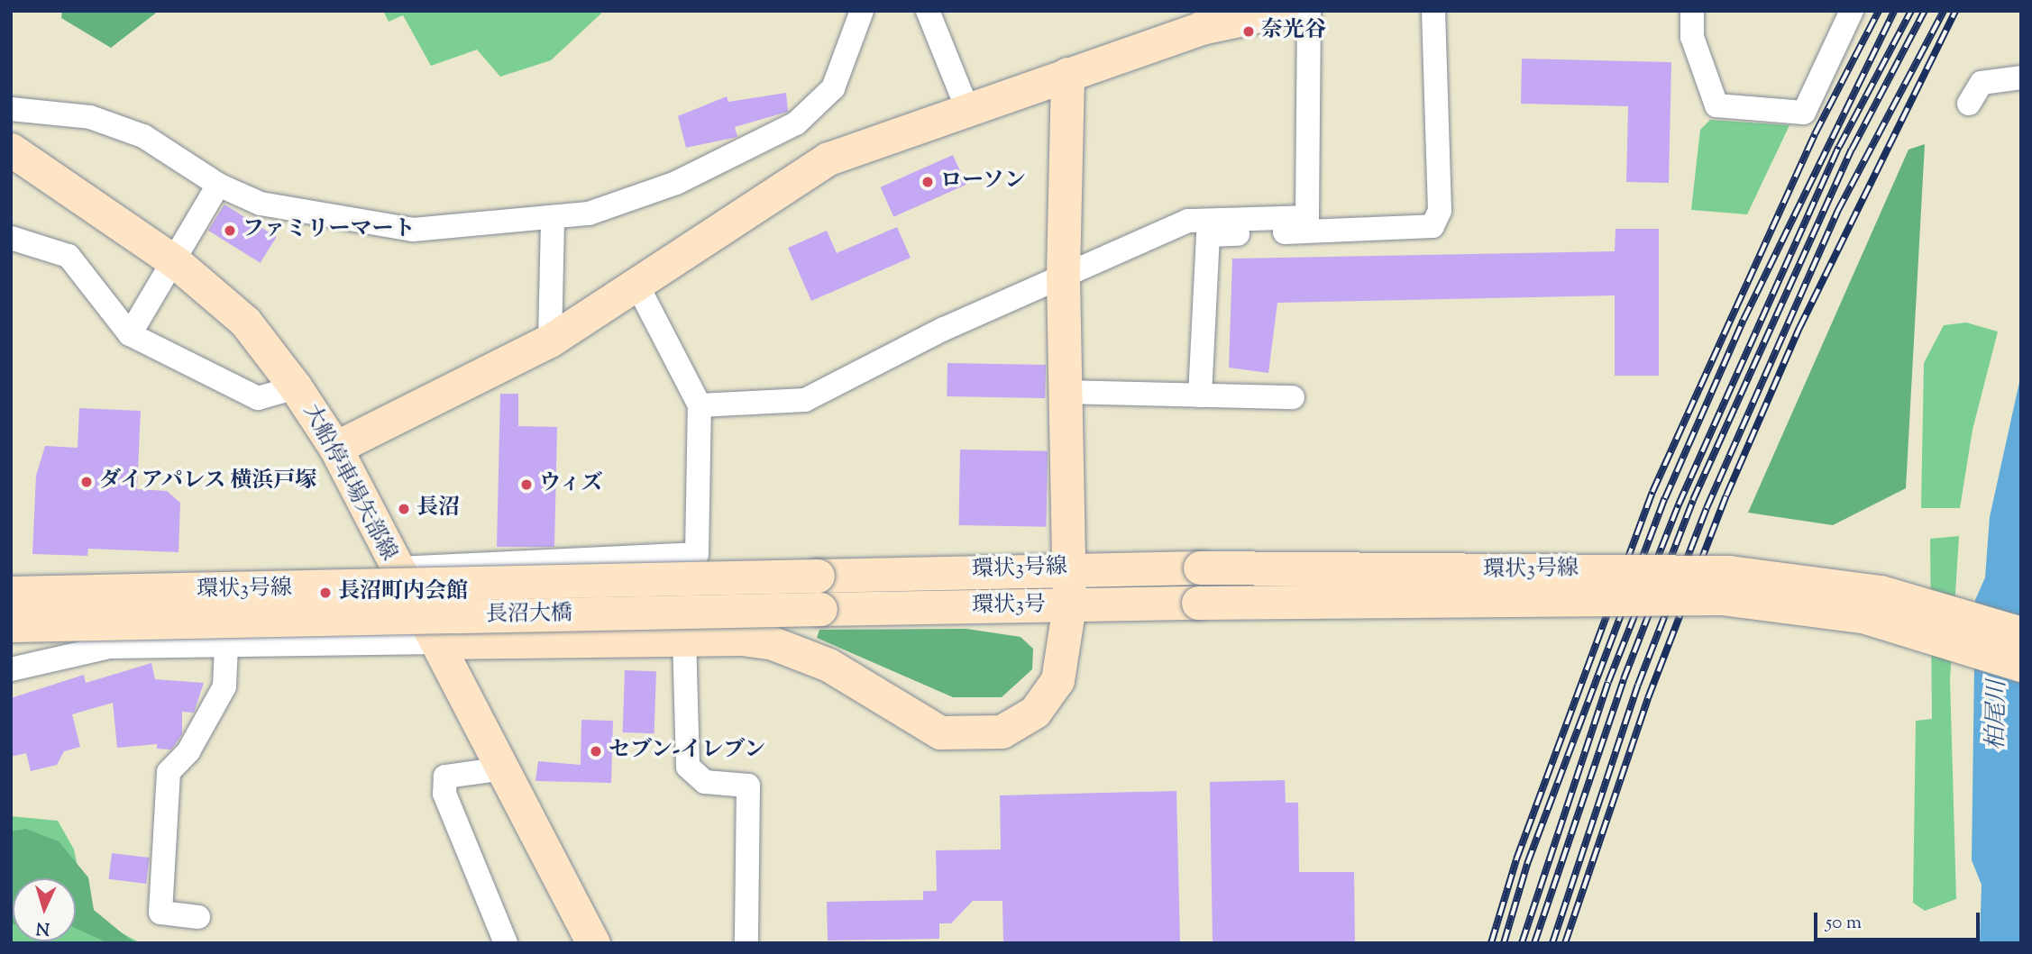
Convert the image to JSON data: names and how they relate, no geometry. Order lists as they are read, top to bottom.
{
  "streets": {
    "street": [
      "大船停車場矢部線",
      "環状3号線",
      "環状3号",
      "長沼大橋"
    ]
  },
  "crossings": [
    ["環状3号線", "環状3号"],
    ["環状3号", "長沼大橋"]
  ],
  "water": ["柏尾川"],
  "places": [
    "奈光谷",
    "ローソン",
    "ファミリーマート",
    "ダイアパレス 横浜戸塚",
    "ウィズ",
    "長沼",
    "長沼町内会館",
    "セブン-イレブン"
  ],
  "scale_bar": "50 m",
  "north": "bottom"
}
